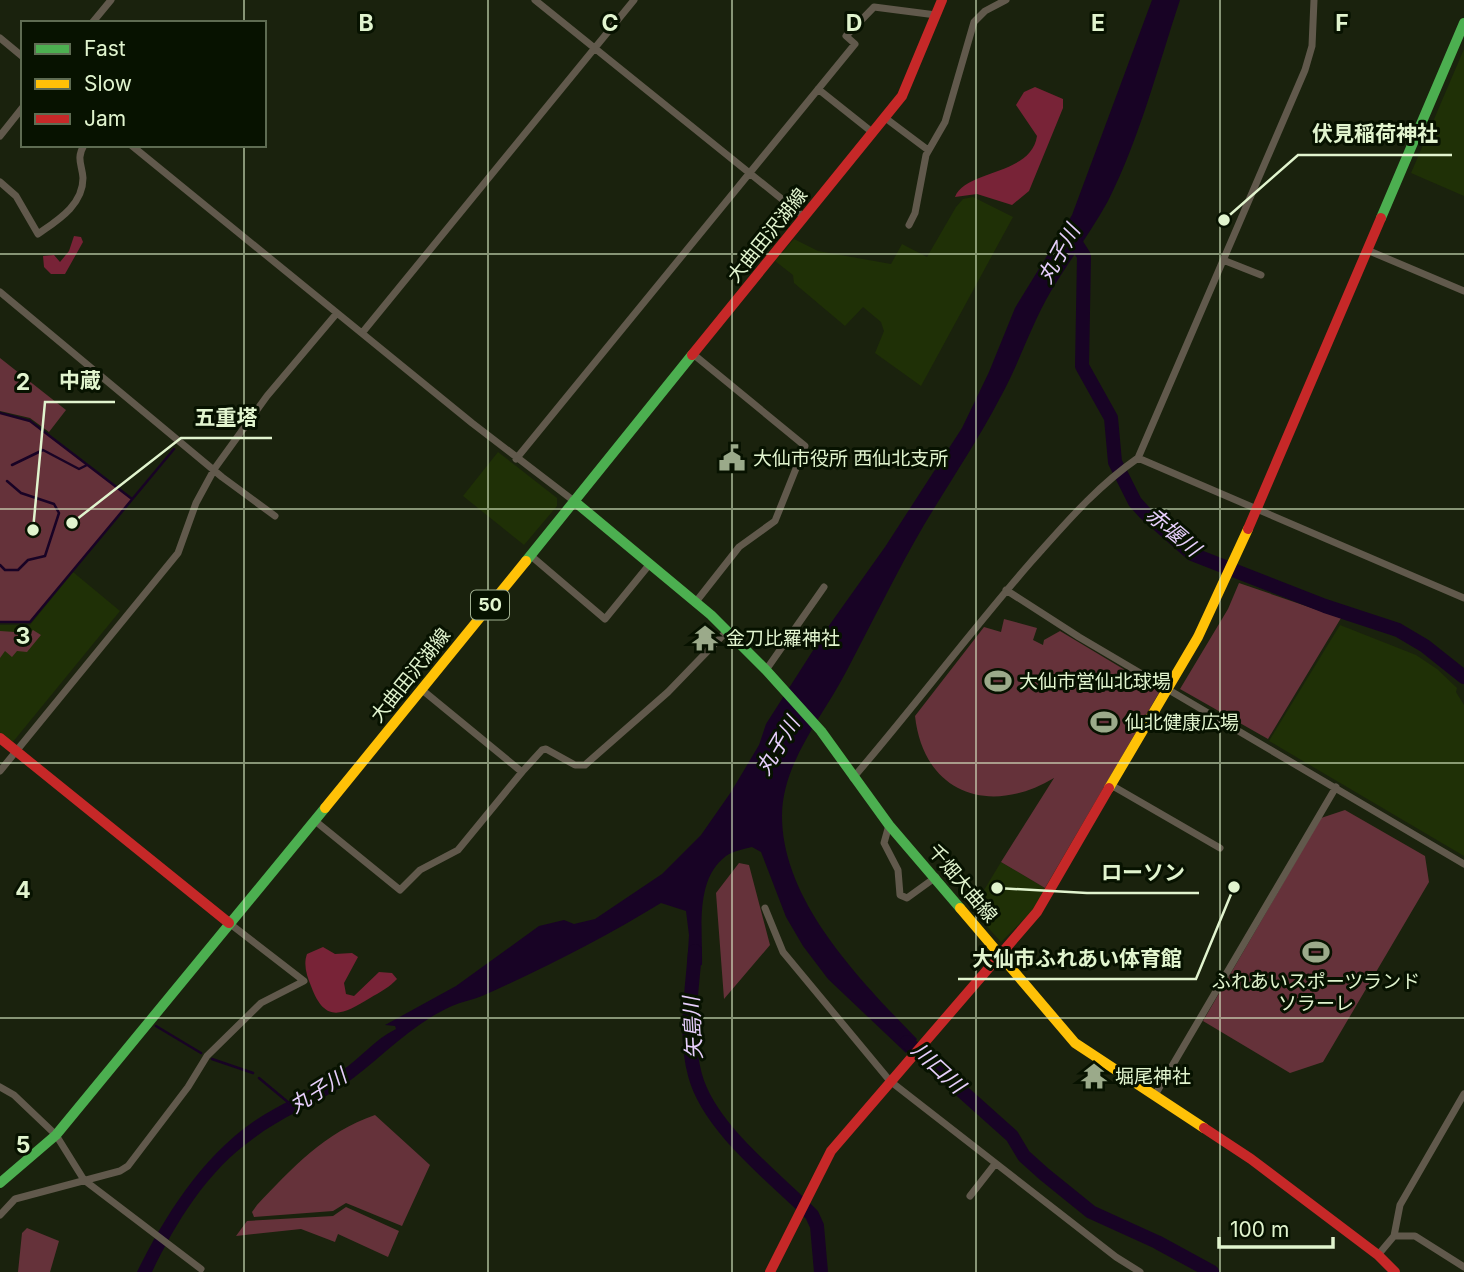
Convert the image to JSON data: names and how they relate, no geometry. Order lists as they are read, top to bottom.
{
  "streets": {
    "main road": ["大曲田沢湖線", "50", "千畑大曲線"]
  },
  "crossings": [
    ["大曲田沢湖線", "千畑大曲線"]
  ],
  "water": [
    "丸子川",
    "赤堰川",
    "矢島川",
    "川口川"
  ],
  "places": {
    "other": [
      "伏見稲荷神社",
      "五重塔",
      "中蔵",
      "大仙市ふれあい体育館",
      "ローソン"
    ],
    "public building": ["大仙市役所 西仙北支所"],
    "temple": ["金刀比羅神社", "堀尾神社"],
    "sports": ["大仙市営仙北球場", "仙北健康広場", "ふれあいスポーツランド ソラーレ"]
  },
  "legend": ["Fast", "Slow", "Jam"],
  "scale_bar": "100 m",
  "grid": {
    "columns": [
      "B",
      "C",
      "D",
      "E",
      "F"
    ],
    "rows": [
      "2",
      "3",
      "4",
      "5"
    ]
  }
}
